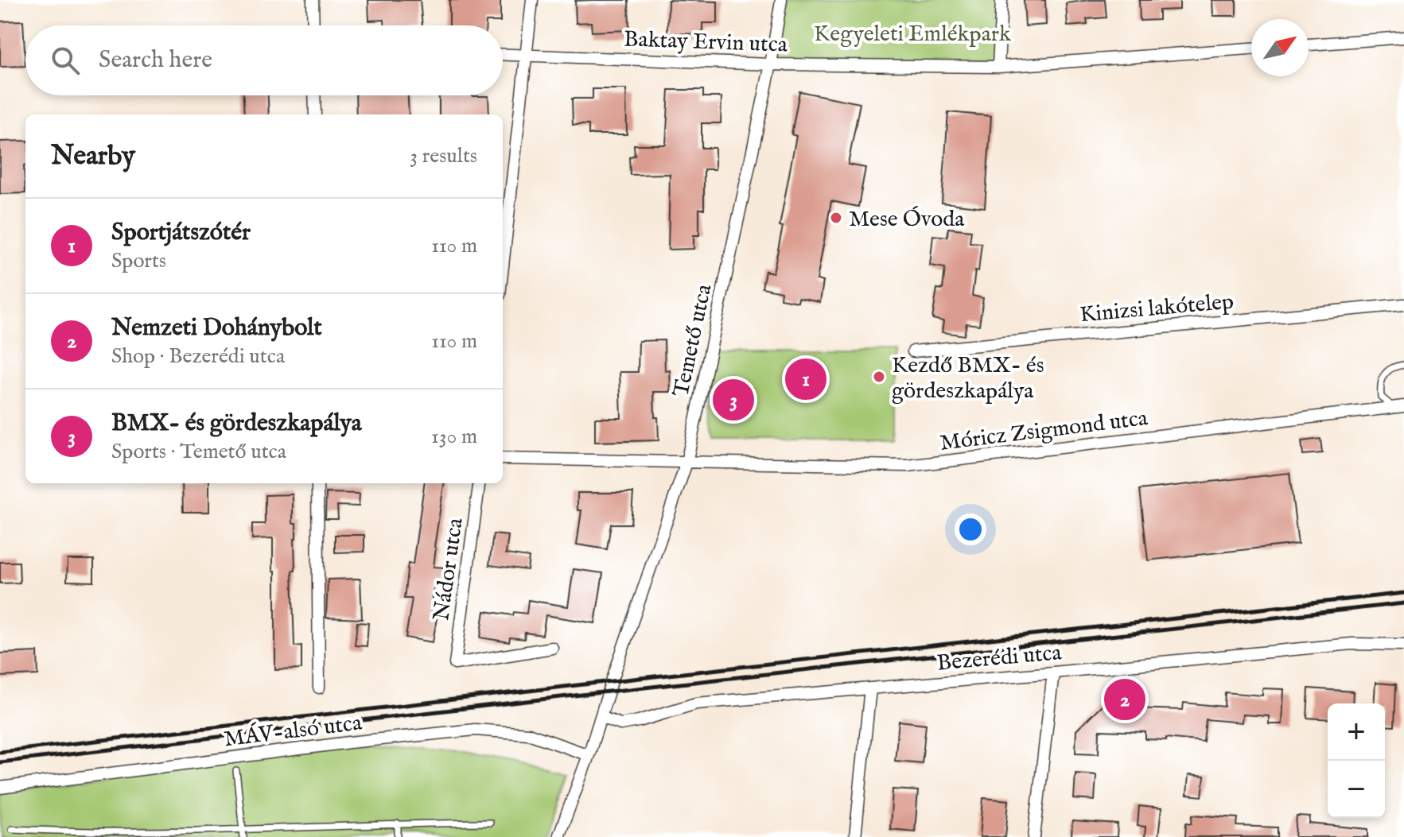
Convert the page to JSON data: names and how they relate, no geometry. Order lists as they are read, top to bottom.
{
  "streets": {
    "street": [
      "Baktay Ervin utca",
      "Kinizsi lakótelep",
      "Temető utca",
      "Móricz Zsigmond utca",
      "Nádor utca",
      "Bezerédi utca",
      "MÁV-alsó utca"
    ]
  },
  "crossings": [
    ["Baktay Ervin utca", "Temető utca"],
    ["Temető utca", "Móricz Zsigmond utca"],
    ["Temető utca", "Bezerédi utca"],
    ["Temető utca", "MÁV-alsó utca"]
  ],
  "parks": ["Kegyeleti Emlékpark"],
  "places": ["Mese Óvoda", "Kezdő BMX- és gördeszkapálya"],
  "north": "top right",
  "page": {
    "search": "Search here",
    "heading": ["Nearby", "3 results"],
    "list": [
      {
        "mark": "1",
        "name": "Sportjátszótér",
        "note": "Sports",
        "value": "110 m"
      },
      {
        "mark": "2",
        "name": "Nemzeti Dohánybolt",
        "note": "Shop · Bezerédi utca",
        "value": "110 m"
      },
      {
        "mark": "3",
        "name": "BMX- és gördeszkapálya",
        "note": "Sports · Temető utca",
        "value": "130 m"
      }
    ],
    "pins": ["1", "3", "2"],
    "map_buttons": ["+", "−"]
  }
}
